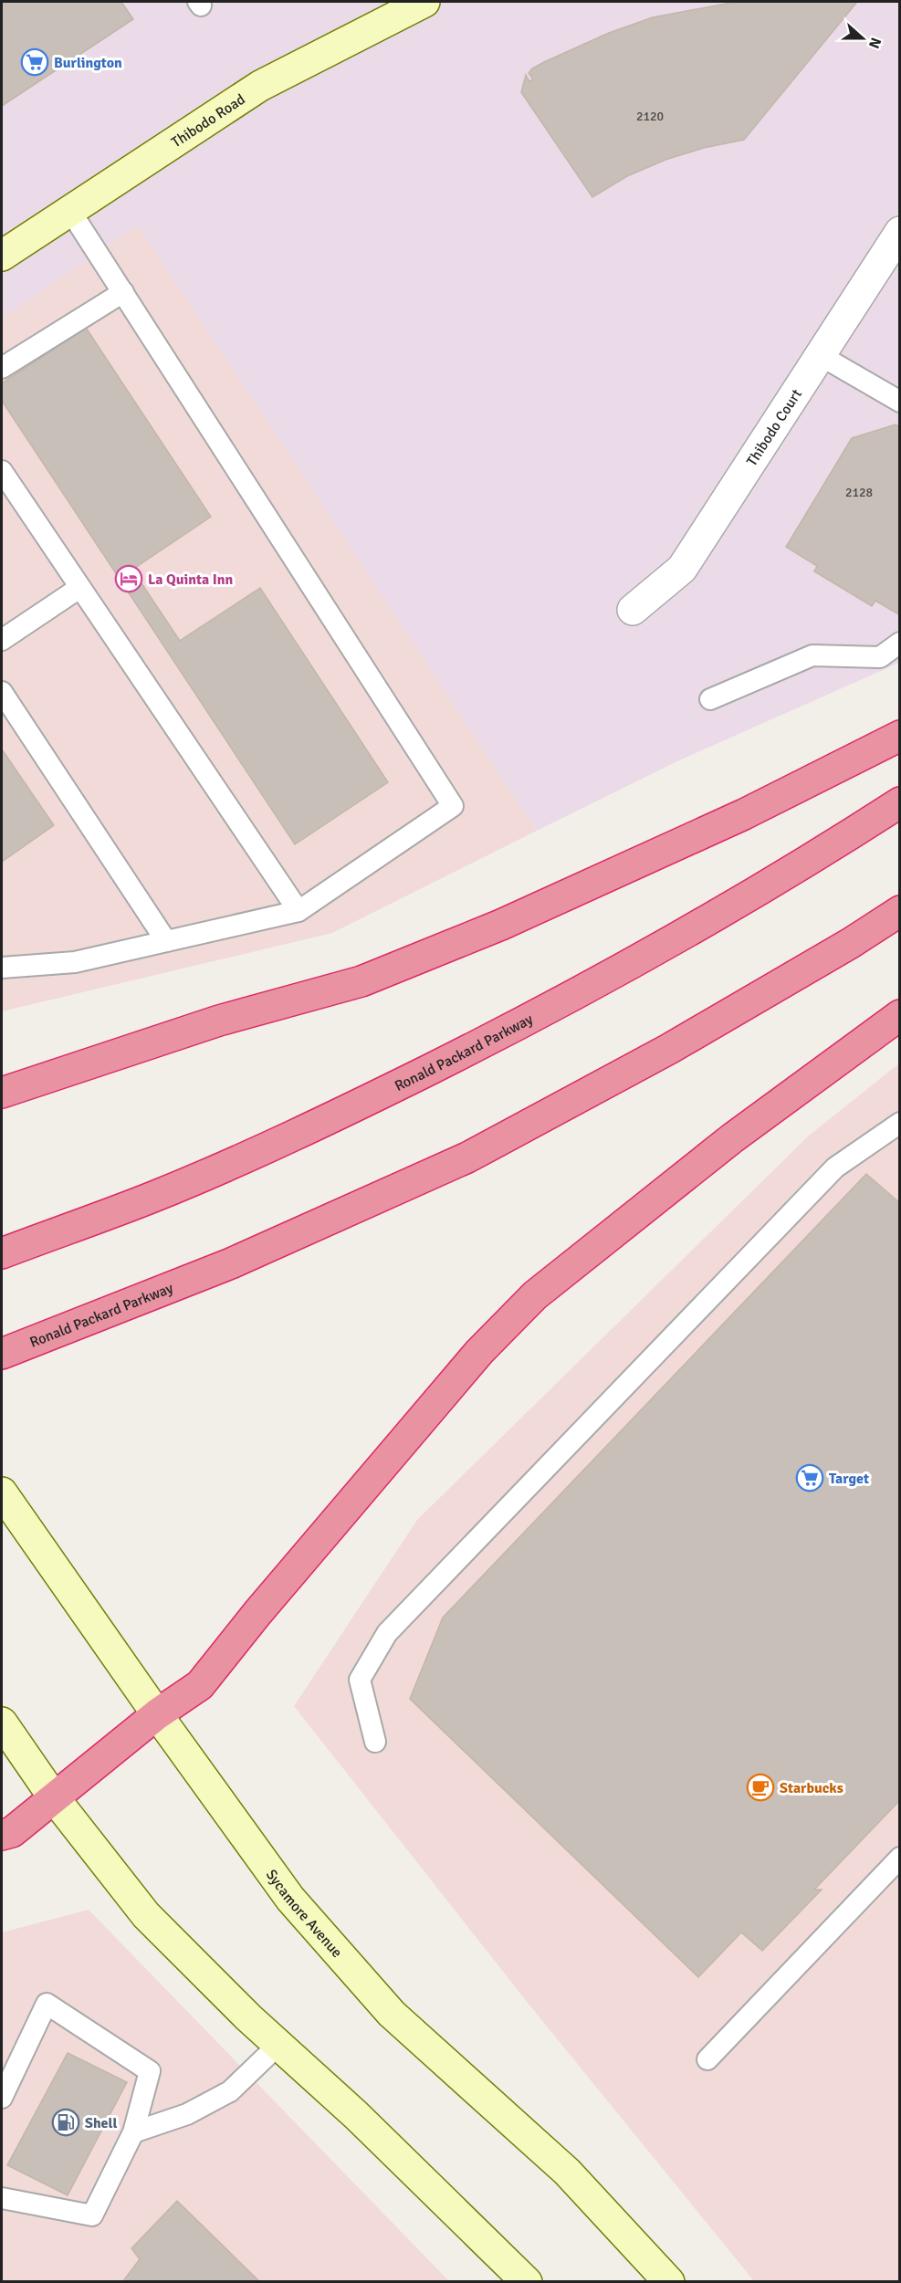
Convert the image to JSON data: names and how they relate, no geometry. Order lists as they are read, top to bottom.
{
  "streets": {
    "highway": ["Ronald Packard Parkway"],
    "main road": ["Thibodo Road", "Sycamore Avenue"],
    "street": ["Thibodo Court"]
  },
  "places": {
    "supermarket": ["Burlington", "Target"],
    "hotel": ["La Quinta Inn"],
    "cafe": ["Starbucks"],
    "fuel station": ["Shell"]
  },
  "house_numbers": ["2120", "2128"],
  "north": "right"
}
